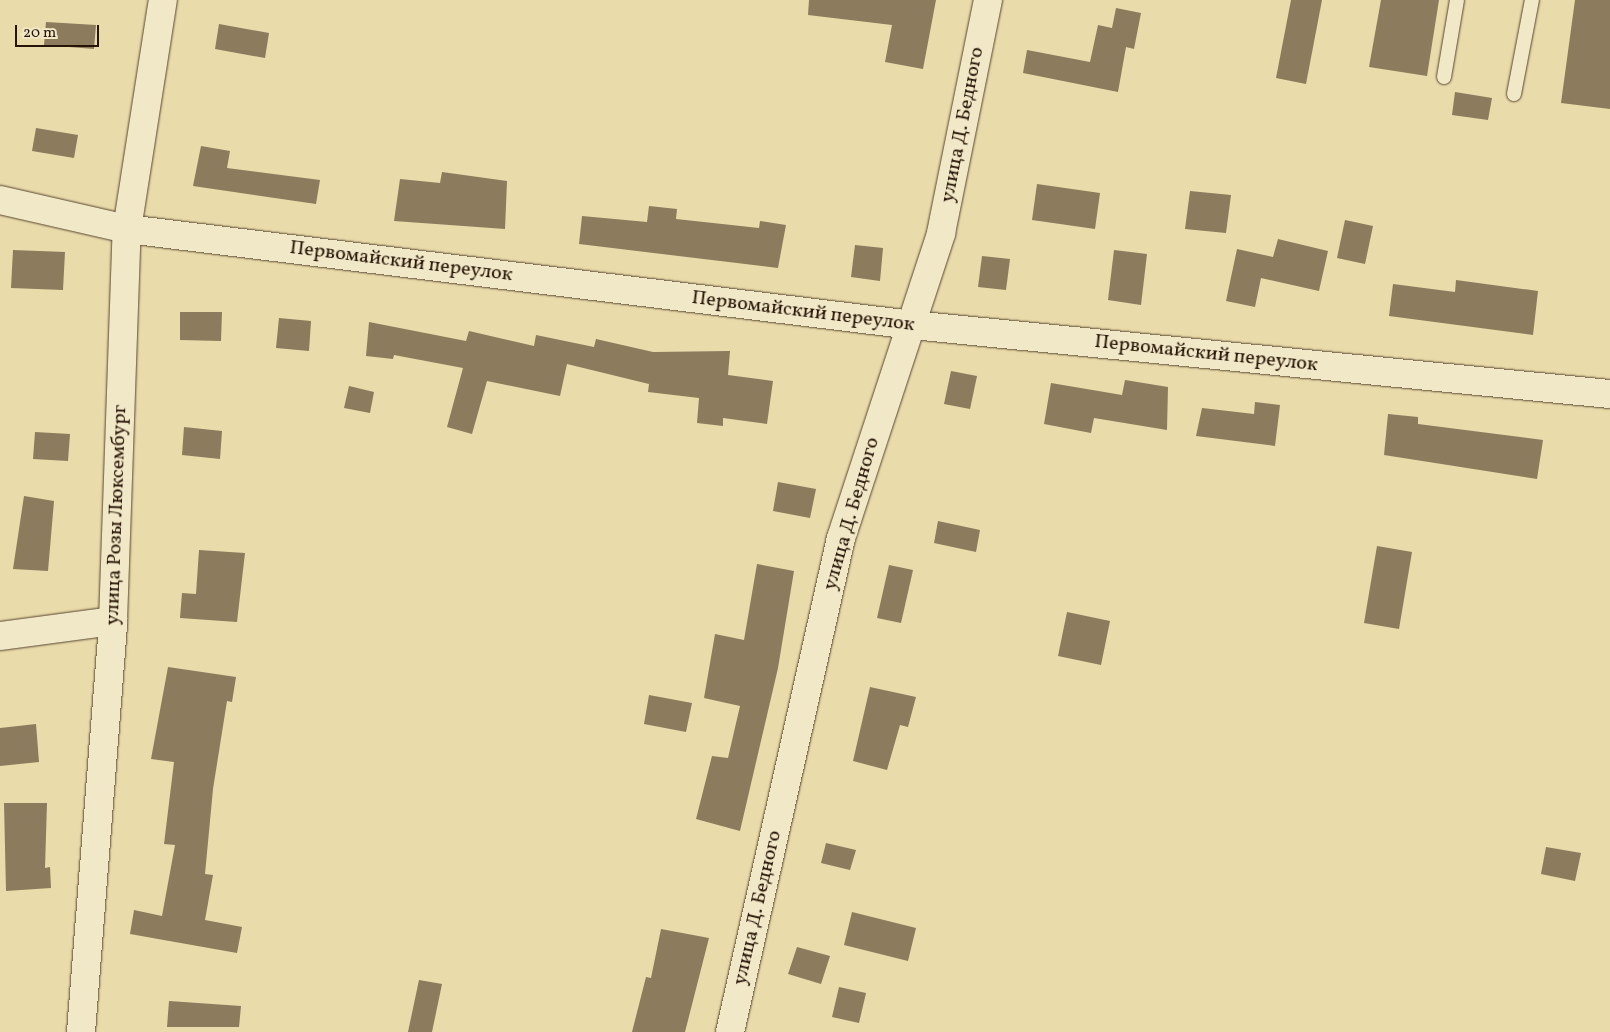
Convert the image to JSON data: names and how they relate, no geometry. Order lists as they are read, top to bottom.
{
  "streets": {
    "street": ["улица Д. Бедного", "Первомайский переулок", "улица Розы Люксембург"]
  },
  "crossings": [
    ["улица Д. Бедного", "Первомайский переулок"],
    ["Первомайский переулок", "улица Розы Люксембург"]
  ],
  "scale_bar": "20 m"
}
